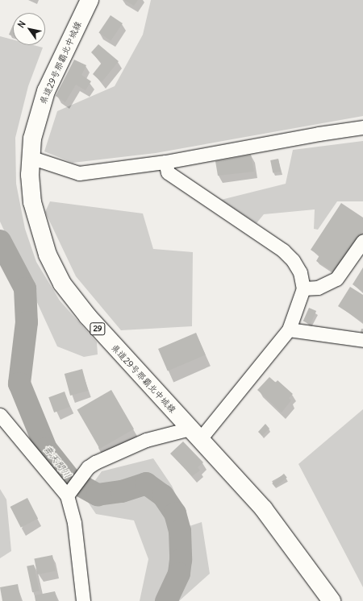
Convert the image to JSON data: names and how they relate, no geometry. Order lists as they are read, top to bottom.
{
  "streets": {
    "main road": ["県道29号那覇北中城線", "29"]
  },
  "water": ["普天間川"],
  "north": "top left"
}
